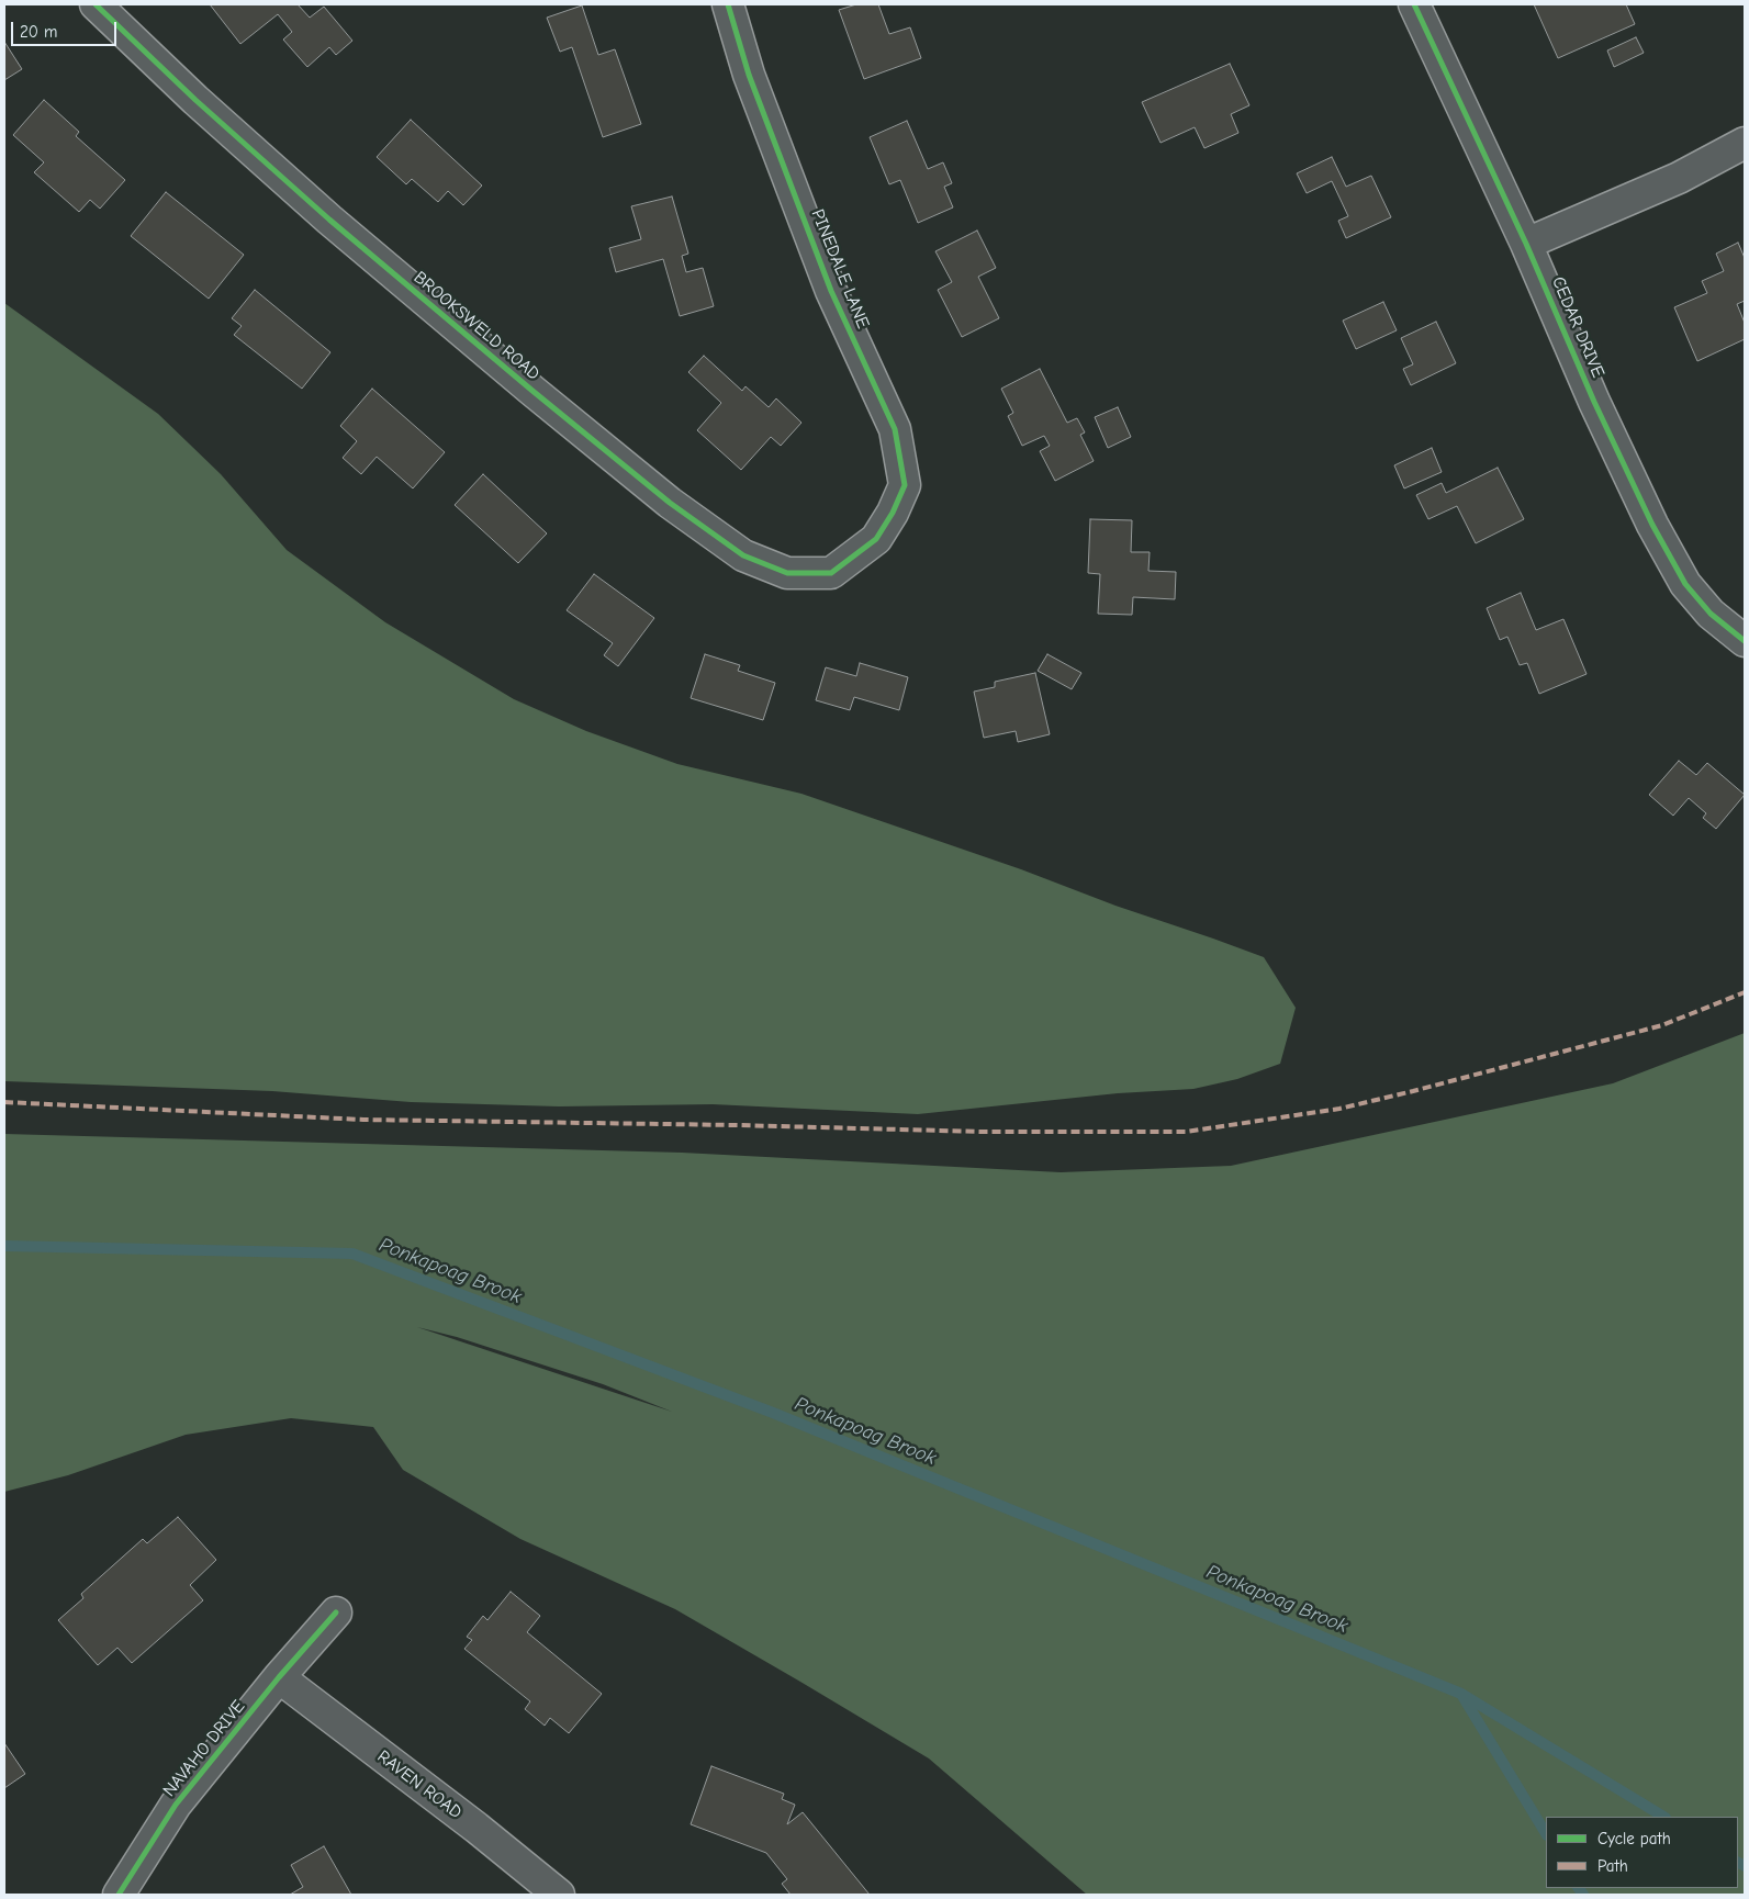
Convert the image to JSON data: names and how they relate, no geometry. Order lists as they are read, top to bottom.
{
  "streets": {
    "street": [
      "PINEDALE LANE",
      "BROOKSWELD ROAD",
      "CEDAR DRIVE",
      "NAVAHO DRIVE",
      "RAVEN ROAD"
    ]
  },
  "crossings": [
    ["PINEDALE LANE", "BROOKSWELD ROAD"],
    ["NAVAHO DRIVE", "RAVEN ROAD"]
  ],
  "water": ["Ponkapoag Brook"],
  "legend": ["Cycle path", "Path"],
  "scale_bar": "20 m"
}
